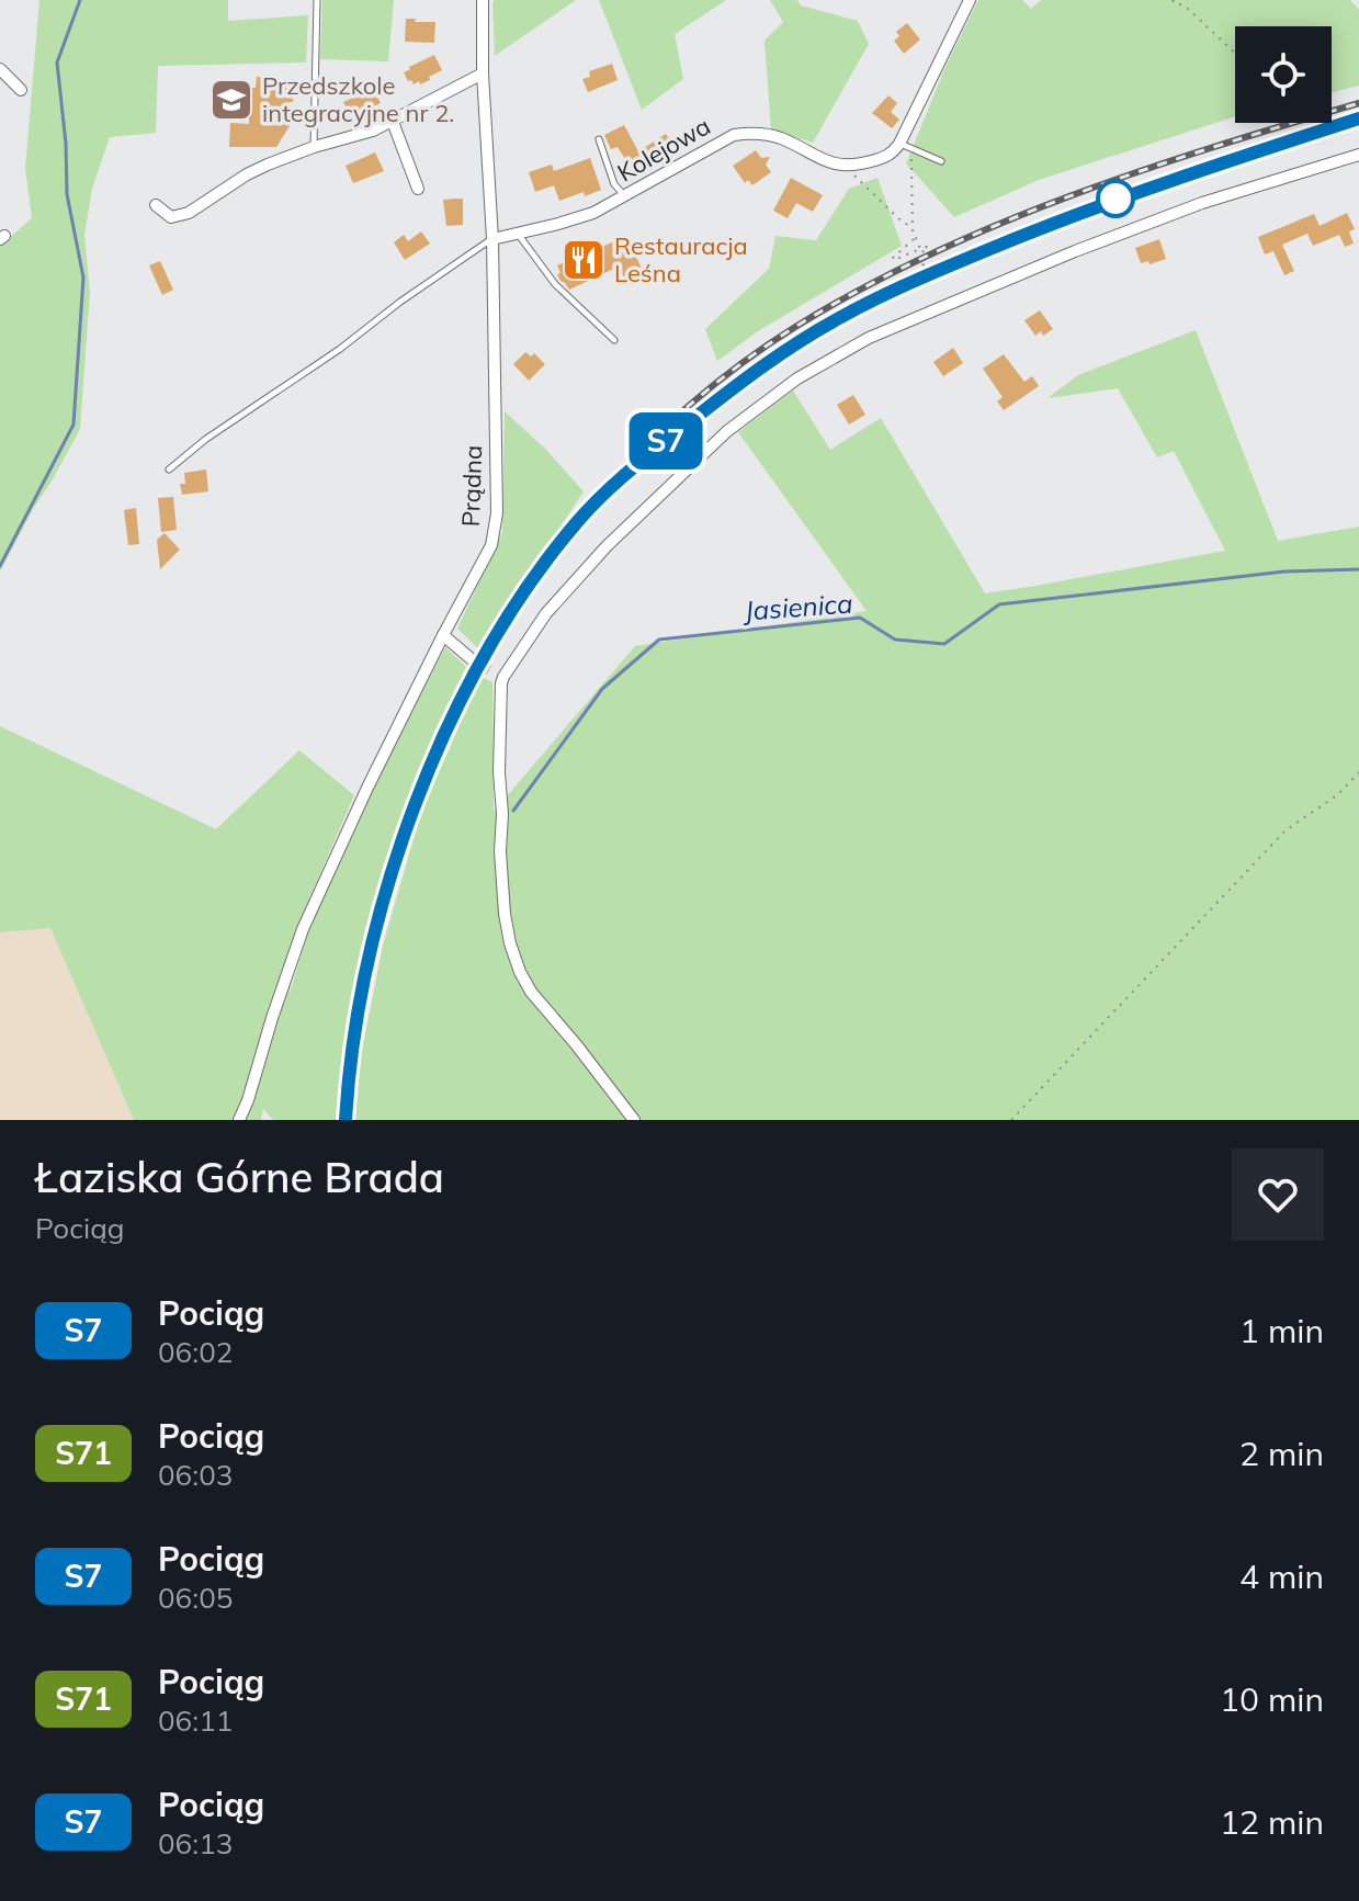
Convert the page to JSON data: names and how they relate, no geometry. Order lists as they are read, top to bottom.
{
  "streets": {
    "street": ["Kolejowa", "Prądna"]
  },
  "crossings": [
    ["Kolejowa", "Prądna"]
  ],
  "water": ["Jasienica"],
  "places": {
    "school or university": ["Przedszkole integracyjne nr 2."],
    "restaurant": ["Restauracja Leśna"]
  },
  "page": {
    "on_map": "S7",
    "heading": ["Łaziska Górne Brada", "Pociąg"],
    "list": [
      {
        "mark": "S7",
        "name": "Pociąg",
        "note": "06:02",
        "value": "1 min"
      },
      {
        "mark": "S71",
        "name": "Pociąg",
        "note": "06:03",
        "value": "2 min"
      },
      {
        "mark": "S7",
        "name": "Pociąg",
        "note": "06:05",
        "value": "4 min"
      },
      {
        "mark": "S71",
        "name": "Pociąg",
        "note": "06:11",
        "value": "10 min"
      },
      {
        "mark": "S7",
        "name": "Pociąg",
        "note": "06:13",
        "value": "12 min"
      }
    ]
  }
}
